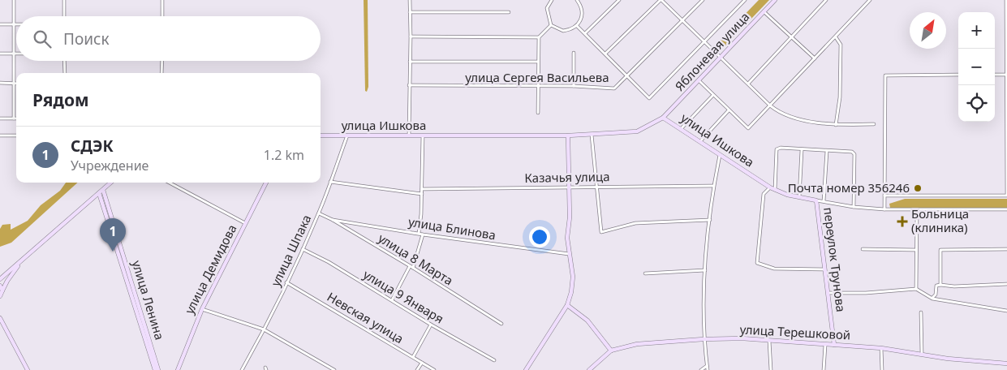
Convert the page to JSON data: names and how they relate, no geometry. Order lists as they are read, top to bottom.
{
  "streets": {
    "street": [
      "Яблоневая улица",
      "улица Сергея Васильева",
      "улица Ишкова",
      "Казачья улица",
      "улица Блинова",
      "улица Шпака",
      "улица 8 Марта",
      "переулок Трунова",
      "улица Демидова",
      "улица 9 Января",
      "улица Ленина",
      "Невская улица",
      "улица Терешковой"
    ]
  },
  "crossings": [
    ["Яблоневая улица", "улица Ишкова"],
    ["улица Ишкова", "улица Шпака"],
    ["улица Ишкова", "переулок Трунова"],
    ["улица Блинова", "улица 8 Марта"],
    ["улица Шпака", "улица 8 Марта"],
    ["улица Шпака", "улица 9 Января"],
    ["улица Шпака", "Невская улица"],
    ["переулок Трунова", "улица Терешковой"]
  ],
  "places": {
    "other": ["Почта номер 356246"],
    "health": ["Больница (клиника)"]
  },
  "north": "top right",
  "page": {
    "map_buttons": ["+", "−"],
    "search": "Поиск",
    "heading": "Рядом",
    "list": [
      {
        "mark": "1",
        "name": "СДЭК",
        "note": "Учреждение",
        "value": "1.2 km"
      }
    ],
    "pins": "1"
  }
}
